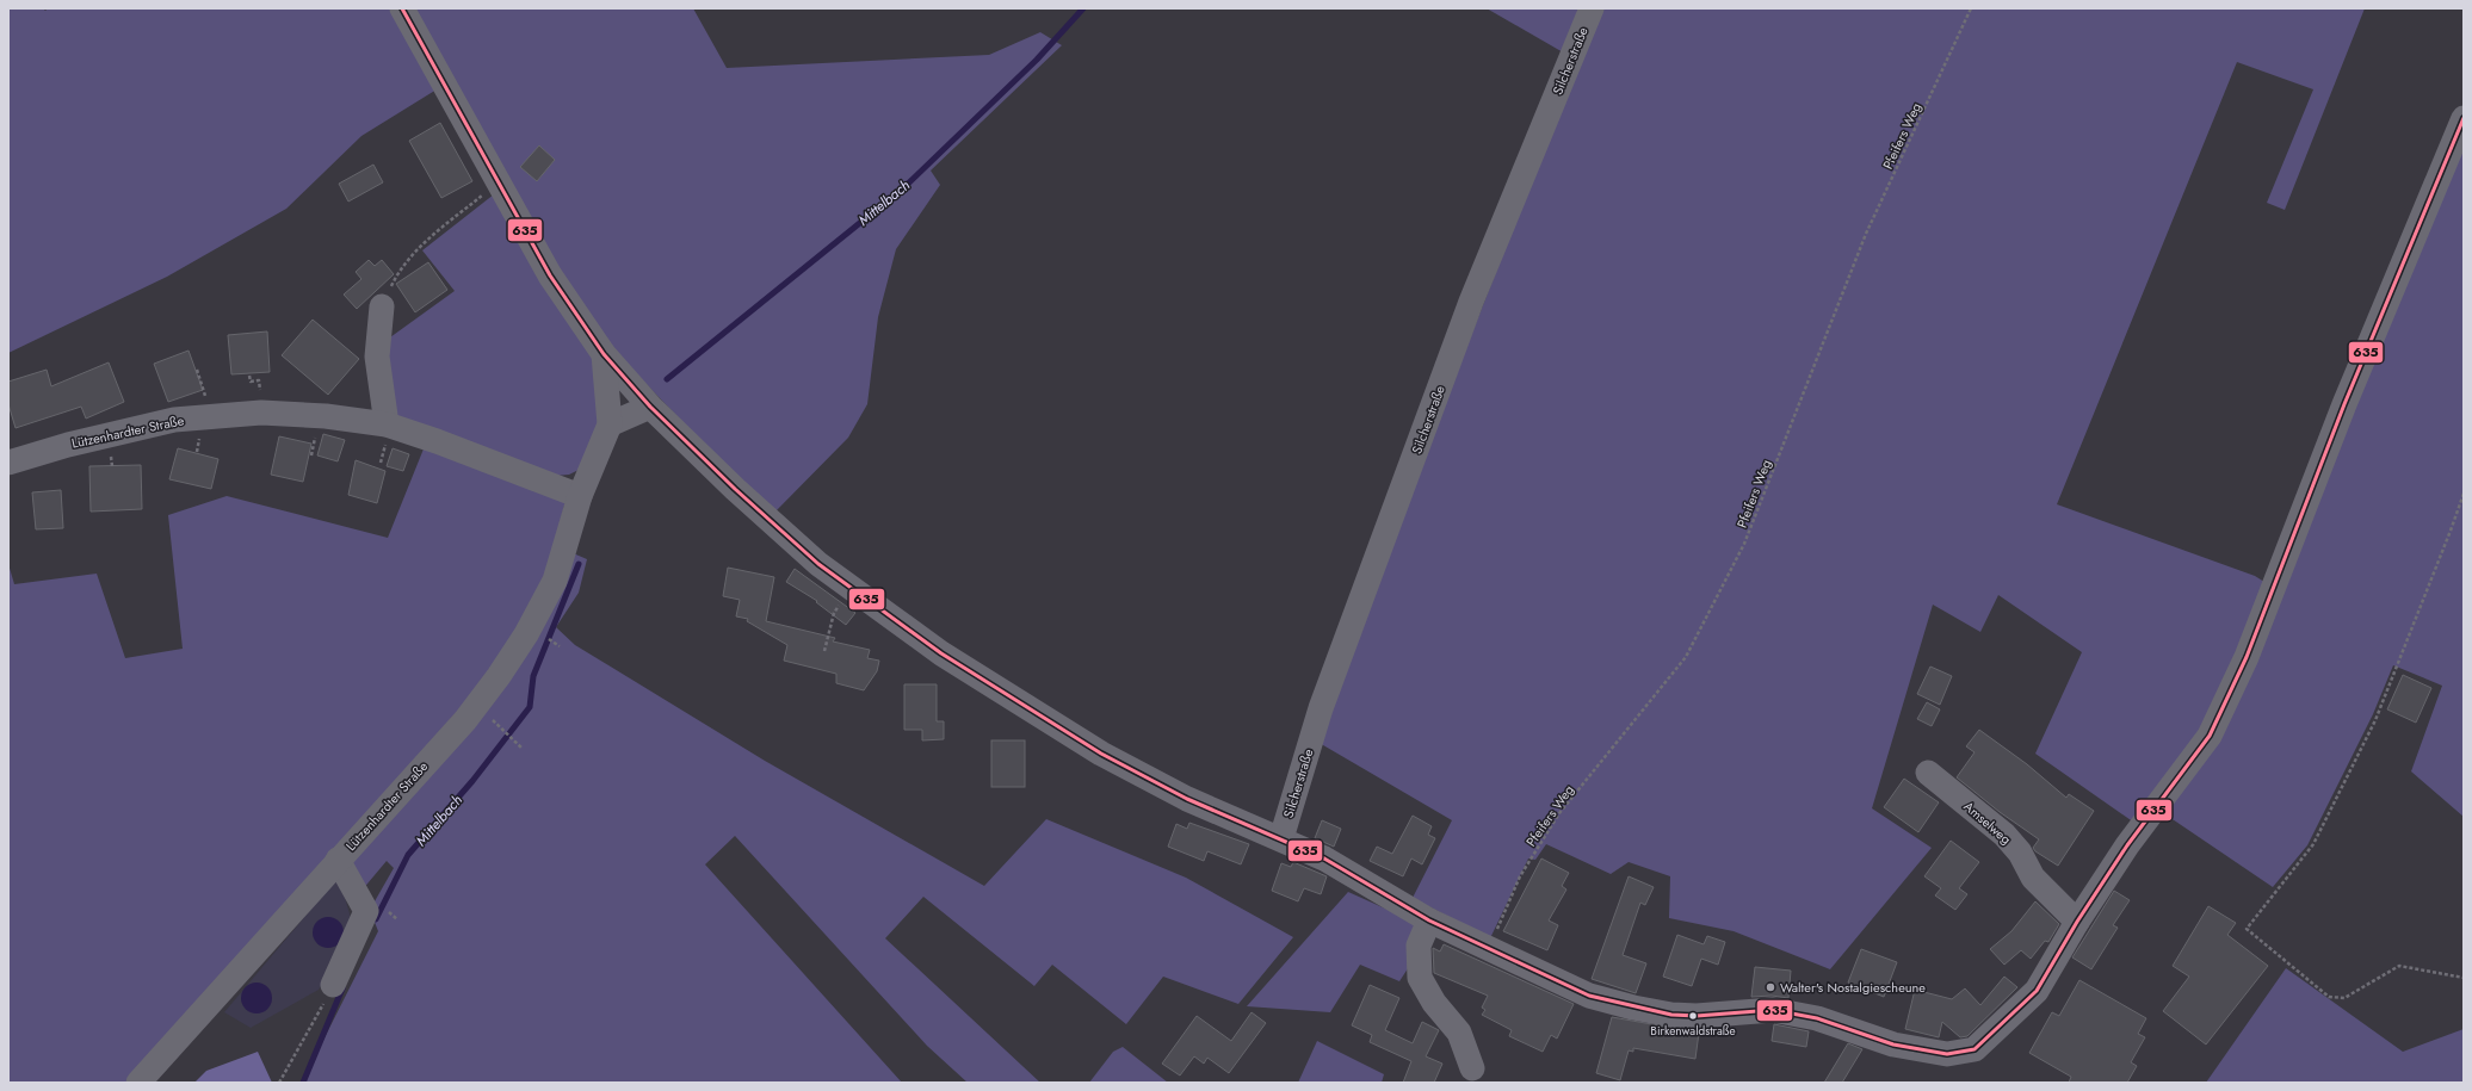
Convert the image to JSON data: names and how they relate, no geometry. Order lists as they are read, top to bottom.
{
  "streets": {
    "street": ["Silcherstraße", "Lützenhardter Straße", "Amselweg"],
    "path": ["Pfeifers Weg"]
  },
  "water": ["Mittelbach"],
  "places": ["Walter's Nostalgiescheune", "Birkenwaldstraße"],
  "lines": ["transit line 635"]
}
